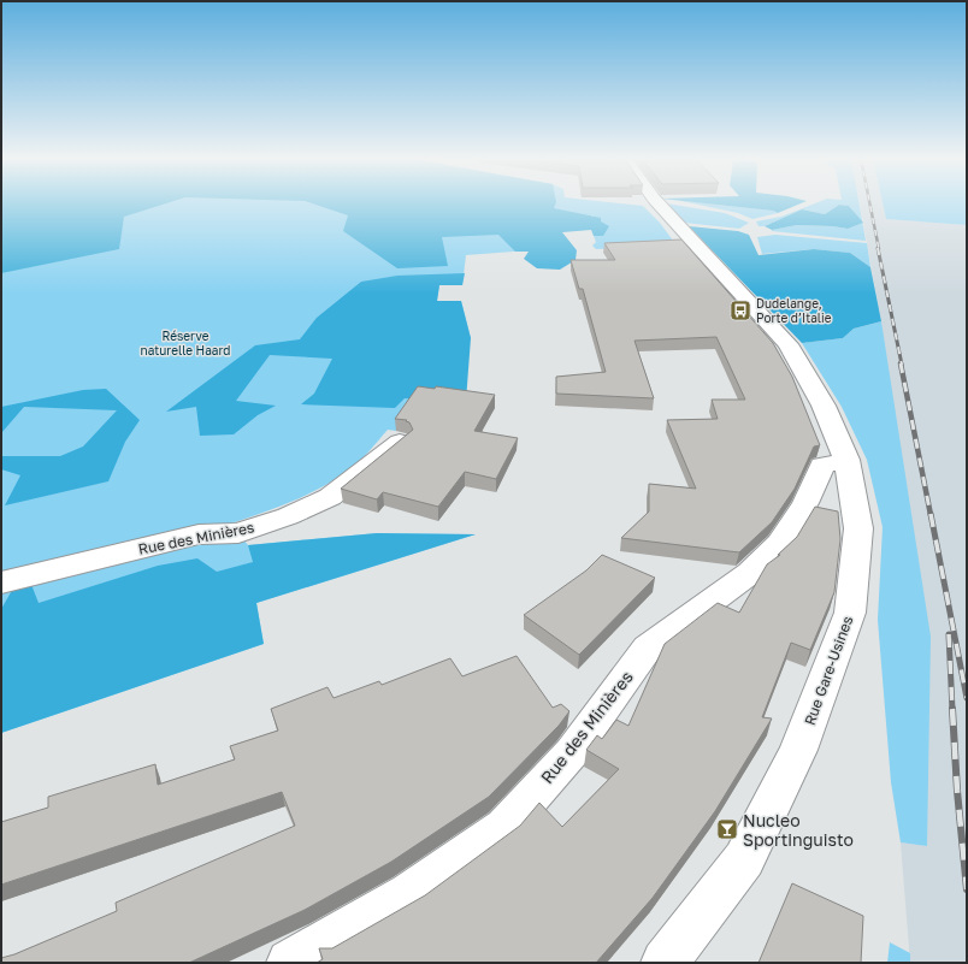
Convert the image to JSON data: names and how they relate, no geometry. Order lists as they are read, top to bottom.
{
  "streets": {
    "street": ["Rue des Minières", "Rue Gare-Usines"]
  },
  "crossings": [
    ["Rue des Minières", "Rue Gare-Usines"]
  ],
  "parks": ["Réserve naturelle Haard"],
  "places": {
    "bus stop": ["Dudelange, Porte d’Italie"],
    "bar": ["Nucleo Sportinguisto"]
  }
}
